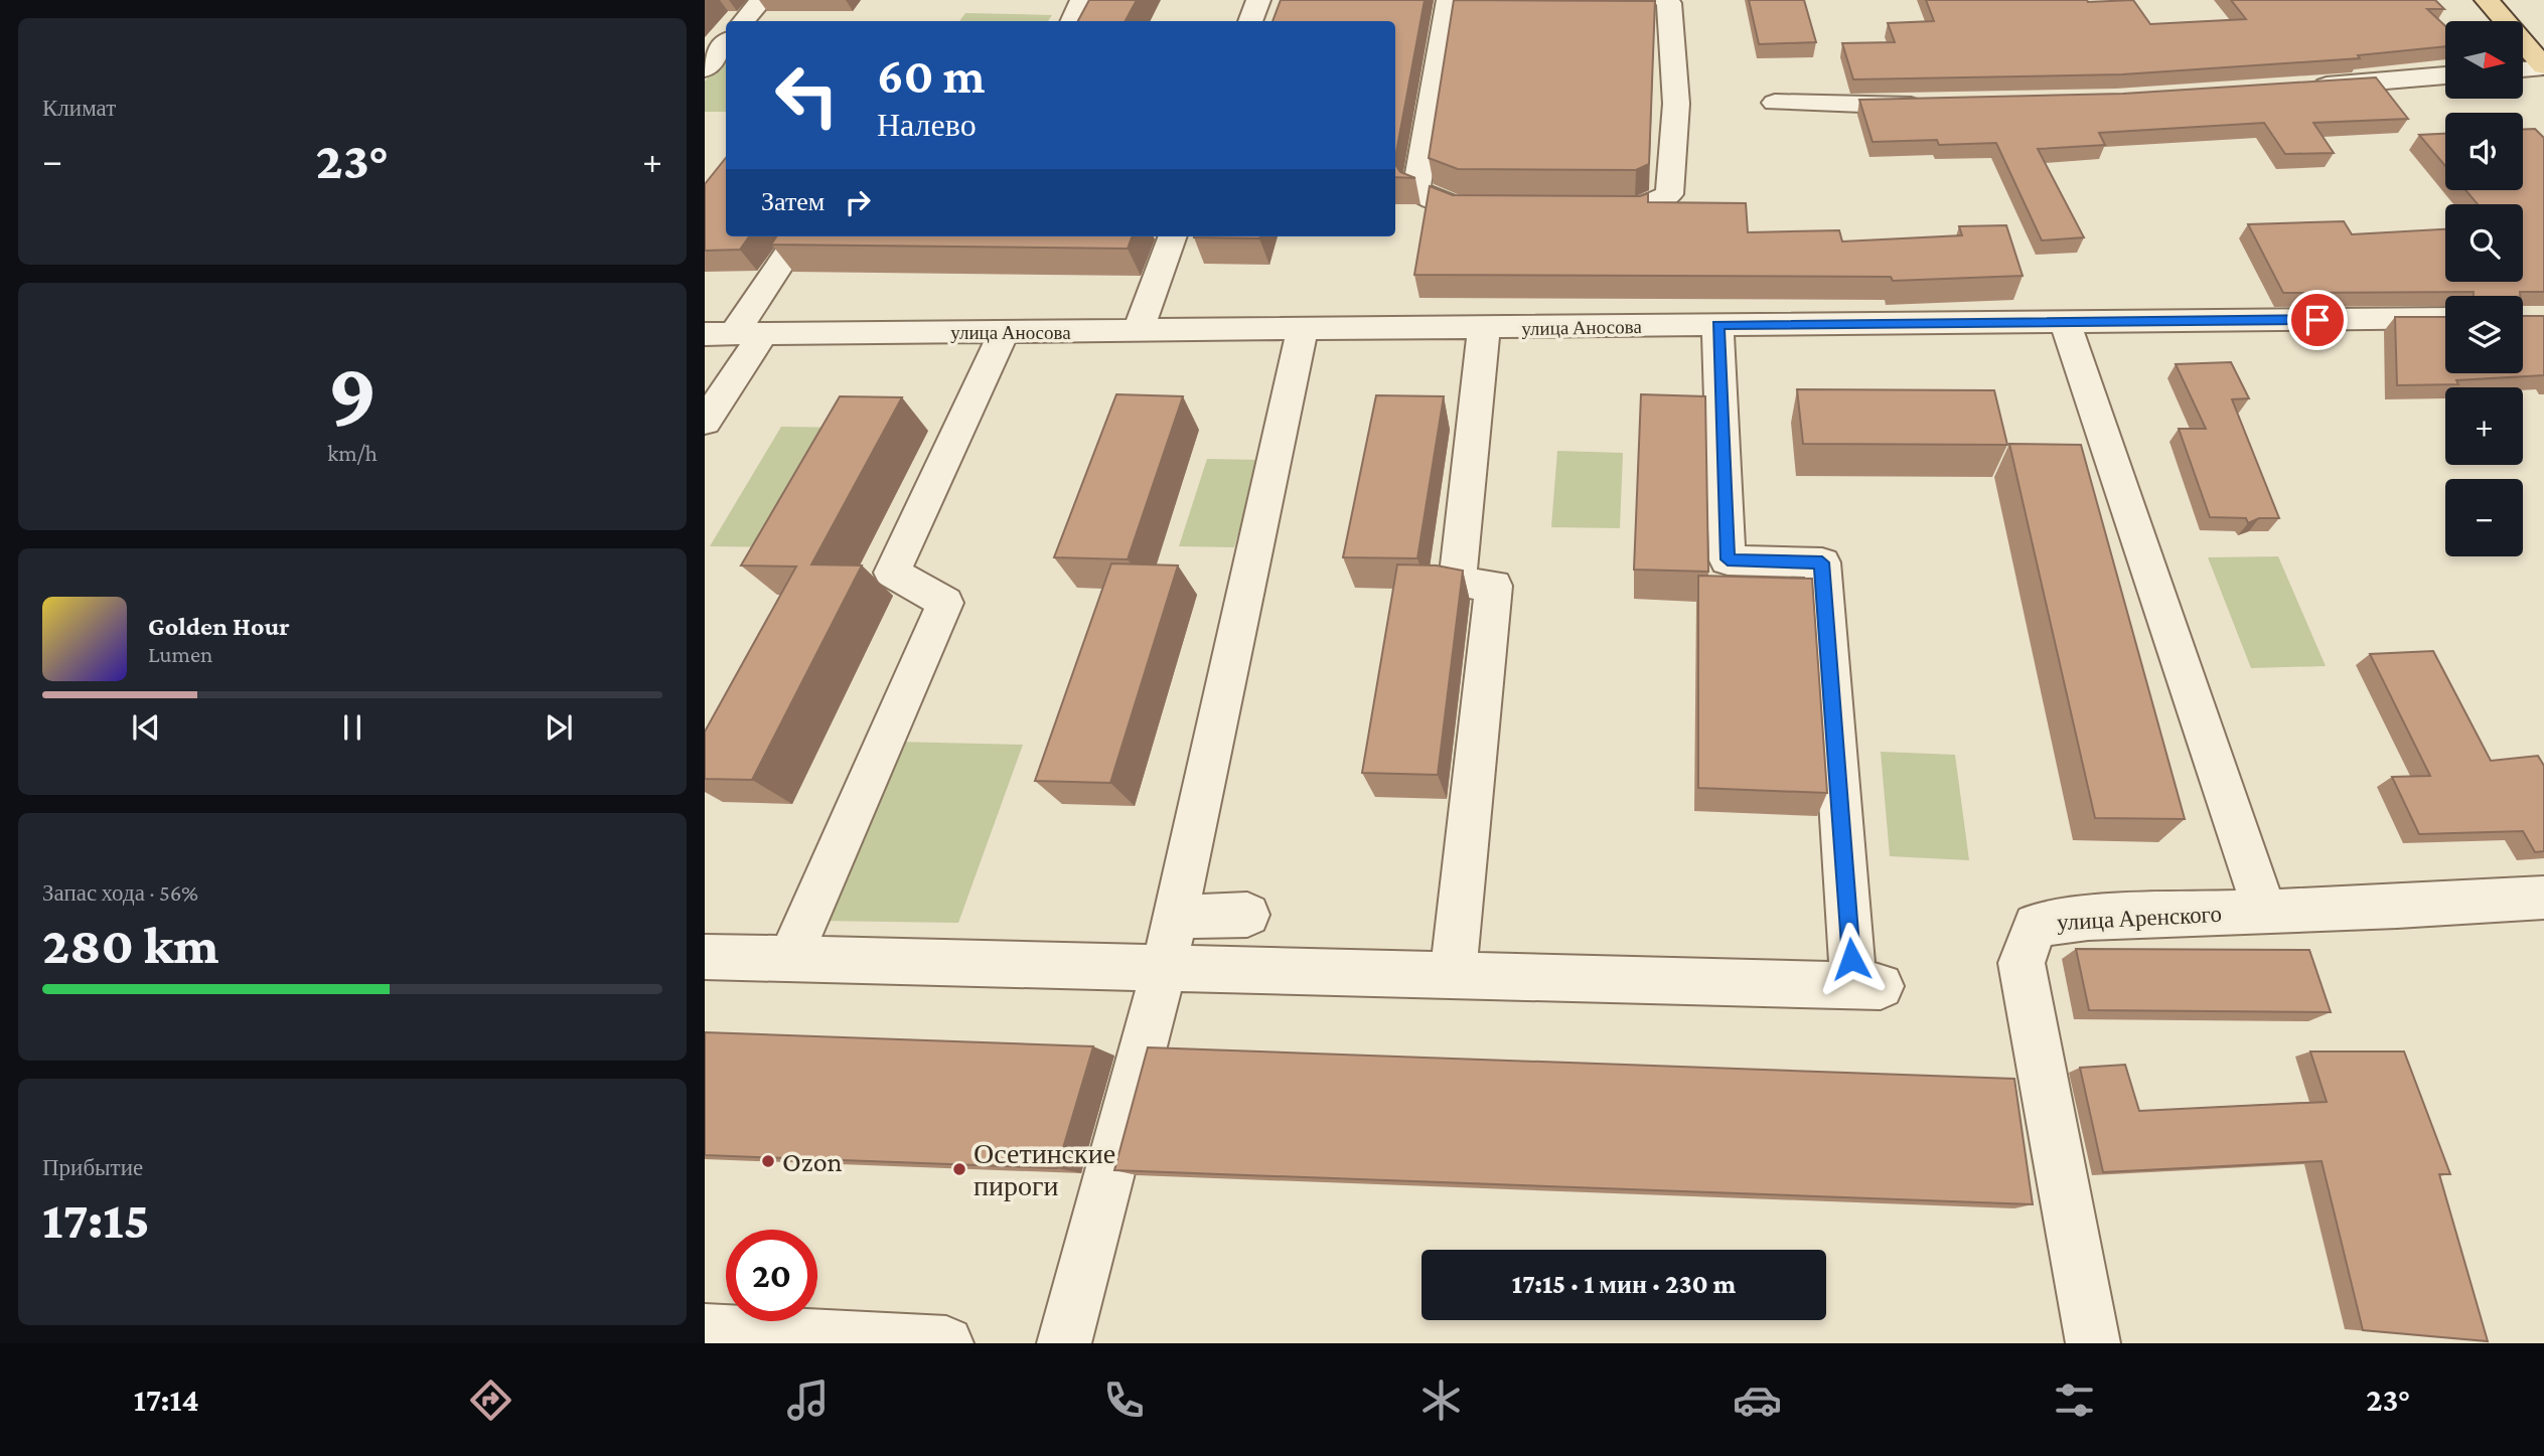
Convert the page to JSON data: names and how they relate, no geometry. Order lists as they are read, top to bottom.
{
  "streets": {
    "street": ["улица Аносова", "улица Аренского"]
  },
  "places": ["Ozon", "Осетинские пироги"],
  "north": "right",
  "page": {
    "tile": [
      "Климат",
      ["9", "km/h"],
      ["Запас хода · 56%", "280 km"],
      ["Прибытие", "17:15"]
    ],
    "map_buttons": ["+", "−"],
    "turn": ["60 m", "Налево"],
    "heat": ["−", "23°", "+"],
    "then": "Затем",
    "song": ["Golden Hour", "Lumen"],
    "limit": "20",
    "trip": "17:15 · 1 мин · 230 m",
    "tabs": ["17:14", "23°"]
  }
}
